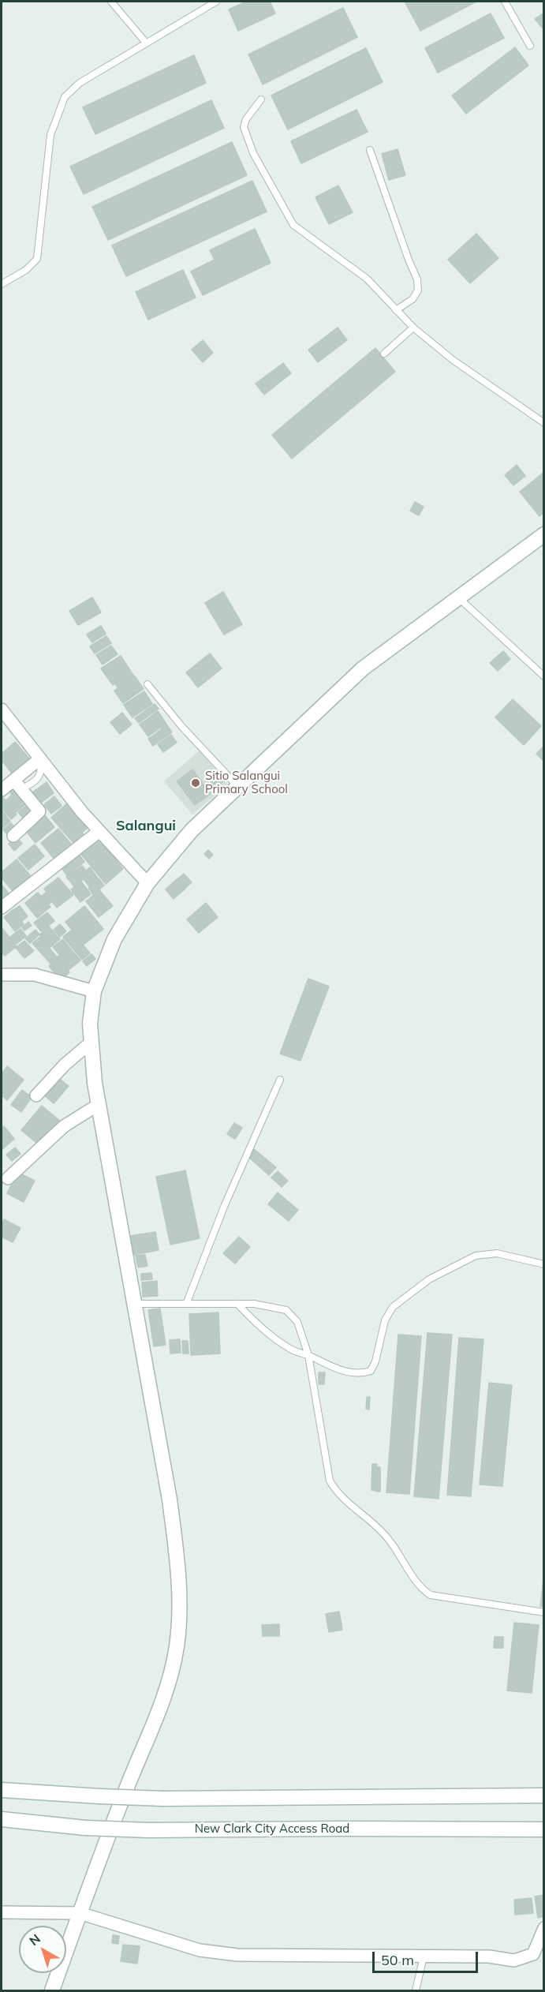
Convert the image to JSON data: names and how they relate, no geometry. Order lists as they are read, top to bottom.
{
  "streets": {
    "street": ["New Clark City Access Road"]
  },
  "districts": ["Salangui"],
  "places": ["Sitio Salangui Primary School"],
  "scale_bar": "50 m",
  "north": "top left"
}
